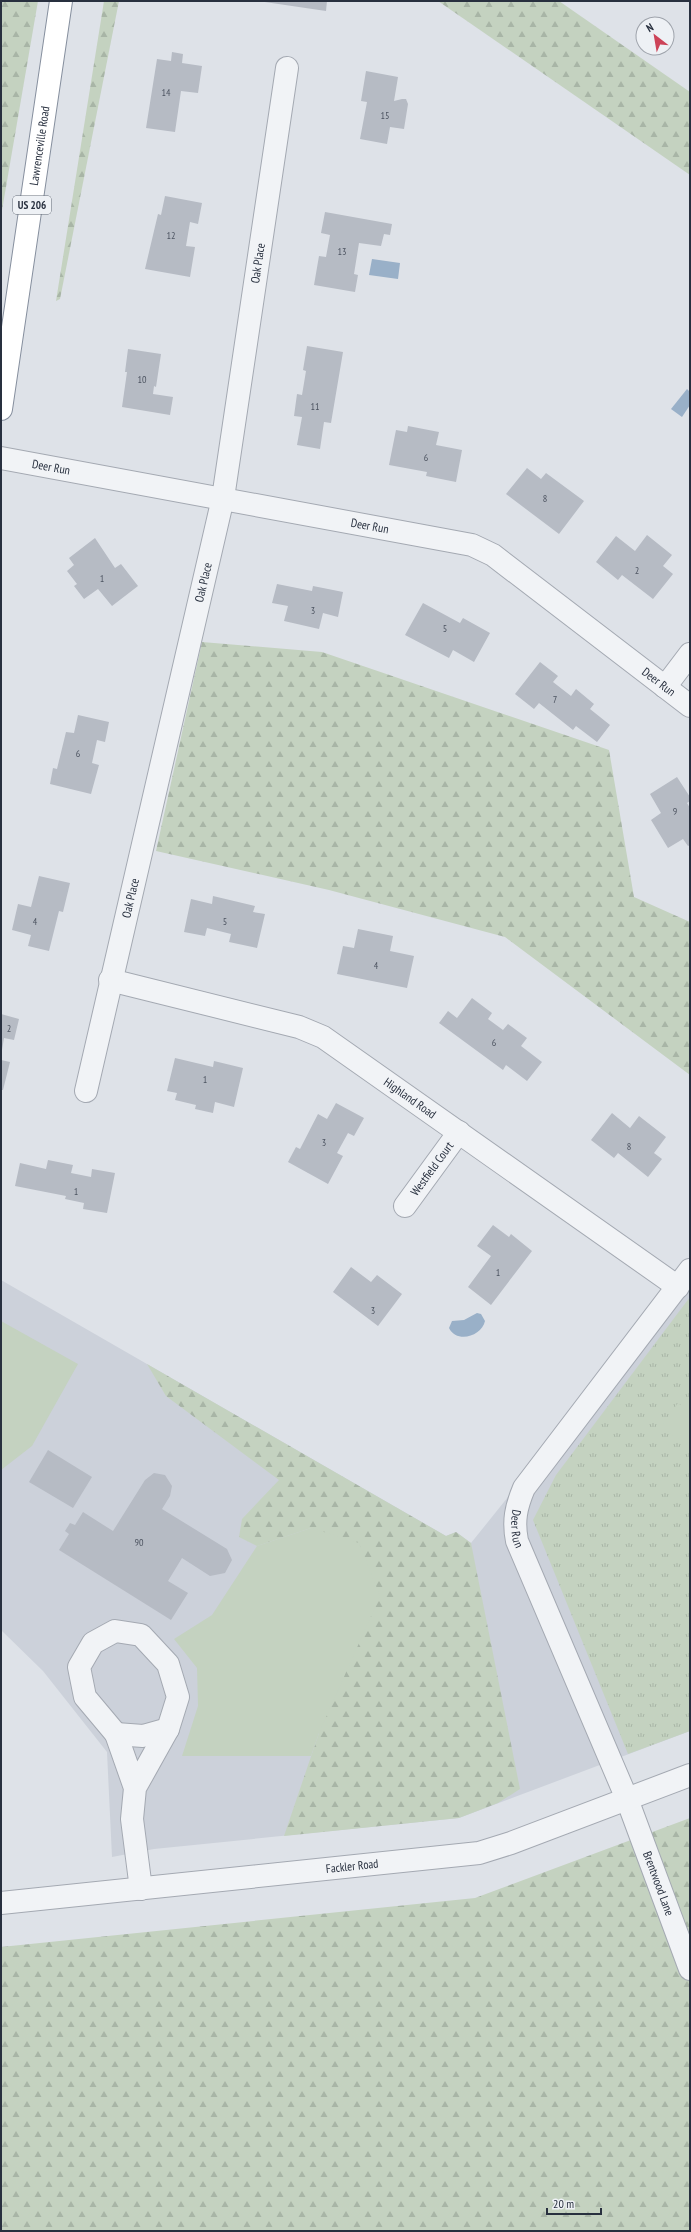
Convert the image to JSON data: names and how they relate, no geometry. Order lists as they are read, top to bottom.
{
  "streets": {
    "highway": ["Lawrenceville Road", "US 206"],
    "street": [
      "Oak Place",
      "Deer Run",
      "Highland Road",
      "Westfield Court",
      "Fackler Road",
      "Brentwood Lane"
    ]
  },
  "crossings": [
    ["Oak Place", "Deer Run"],
    ["Oak Place", "Highland Road"],
    ["Deer Run", "Highland Road"],
    ["Deer Run", "Fackler Road"],
    ["Deer Run", "Brentwood Lane"],
    ["Highland Road", "Westfield Court"],
    ["Fackler Road", "Brentwood Lane"]
  ],
  "house_numbers": [
    "14",
    "15",
    "12",
    "13",
    "10",
    "11",
    "6",
    "8",
    "2",
    "1",
    "3",
    "5",
    "7",
    "6",
    "9",
    "4",
    "5",
    "4",
    "2",
    "6",
    "1",
    "3",
    "8",
    "1",
    "1",
    "3",
    "90"
  ],
  "scale_bar": "20 m",
  "north": "top left"
}
